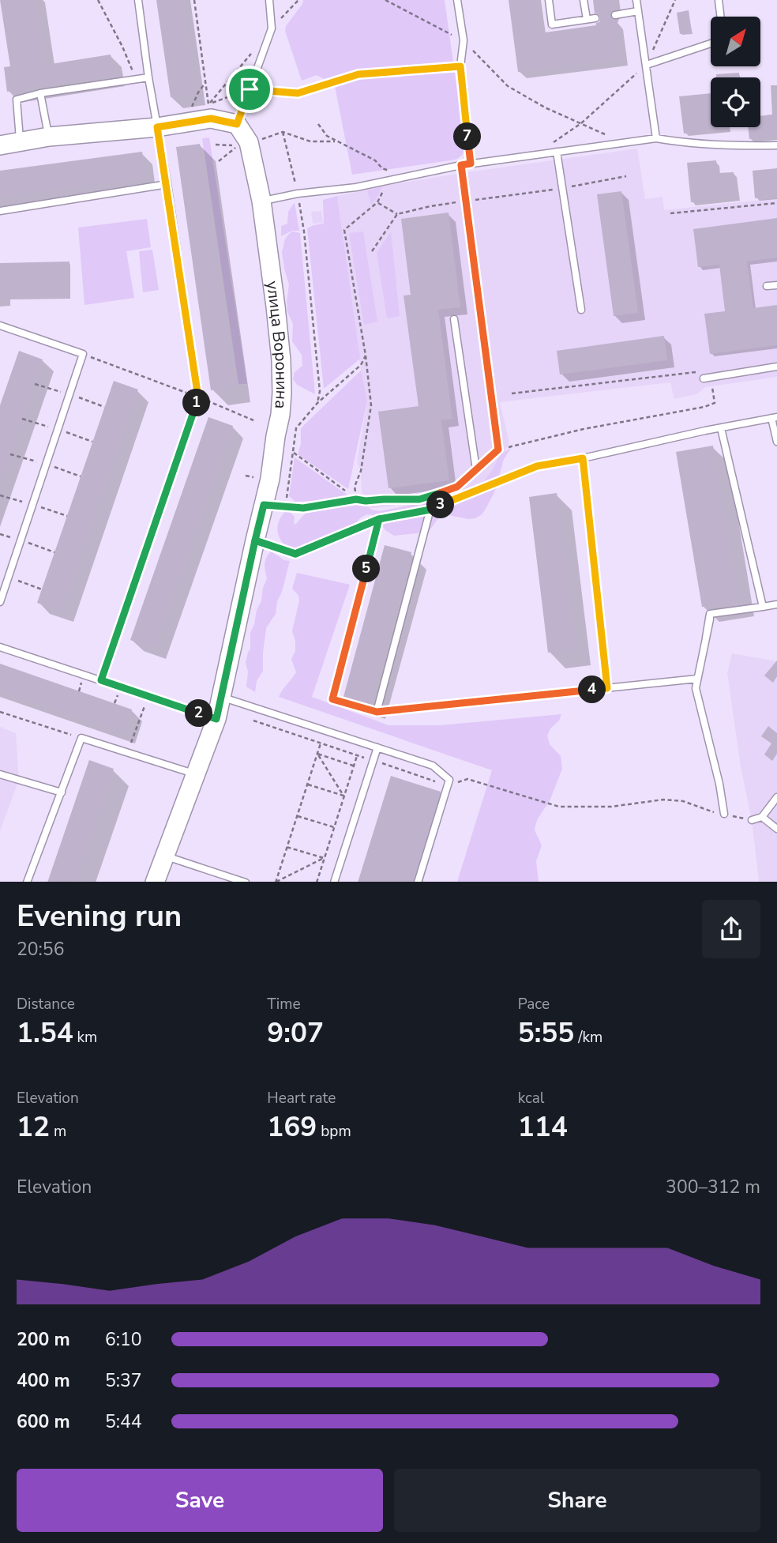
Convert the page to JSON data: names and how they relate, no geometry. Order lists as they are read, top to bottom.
{
  "streets": {
    "street": ["улица Воронина"]
  },
  "north": "top right",
  "page": {
    "pins": [
      "7",
      "1",
      "3",
      "5",
      "4",
      "2"
    ],
    "heading": ["Evening run", "20:56"],
    "stats": [
      ["Distance", "1.54 km"],
      ["Time", "9:07"],
      ["Pace", "5:55 /km"],
      ["Elevation", "12 m"],
      ["Heart rate", "169 bpm"],
      ["kcal", "114"]
    ],
    "chart": ["Elevation", "300–312 m"],
    "list": [
      {
        "name": "200 m",
        "note": "6:10"
      },
      {
        "name": "400 m",
        "note": "5:37"
      },
      {
        "name": "600 m",
        "note": "5:44"
      }
    ],
    "buttons": ["Save", "Share"]
  }
}
